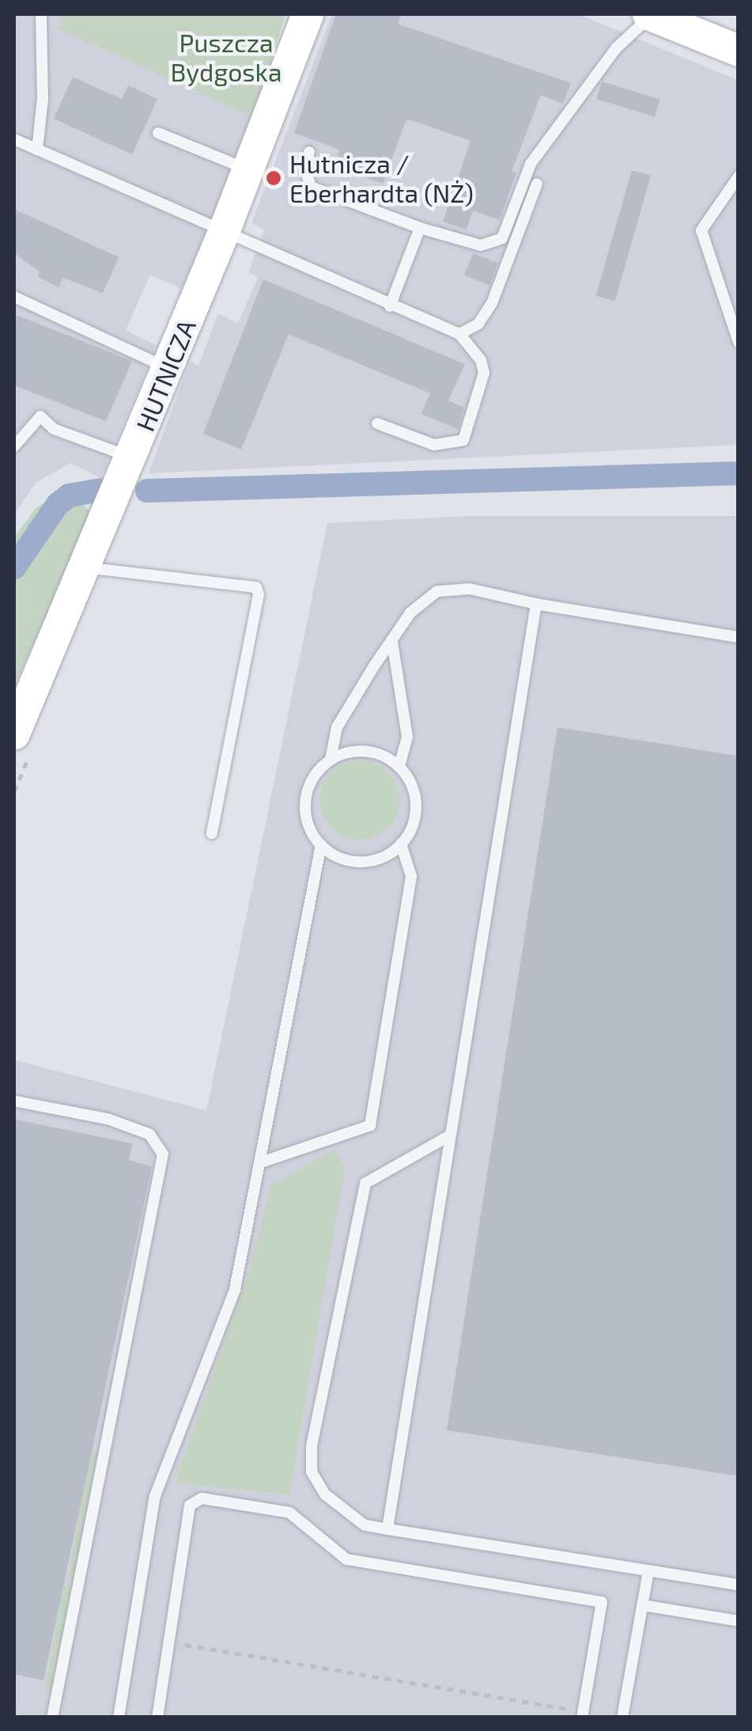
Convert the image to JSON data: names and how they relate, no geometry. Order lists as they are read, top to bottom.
{
  "streets": {
    "street": ["HUTNICZA"]
  },
  "parks": ["Puszcza Bydgoska"],
  "places": ["Hutnicza / Eberhardta (NŻ)"]
}
